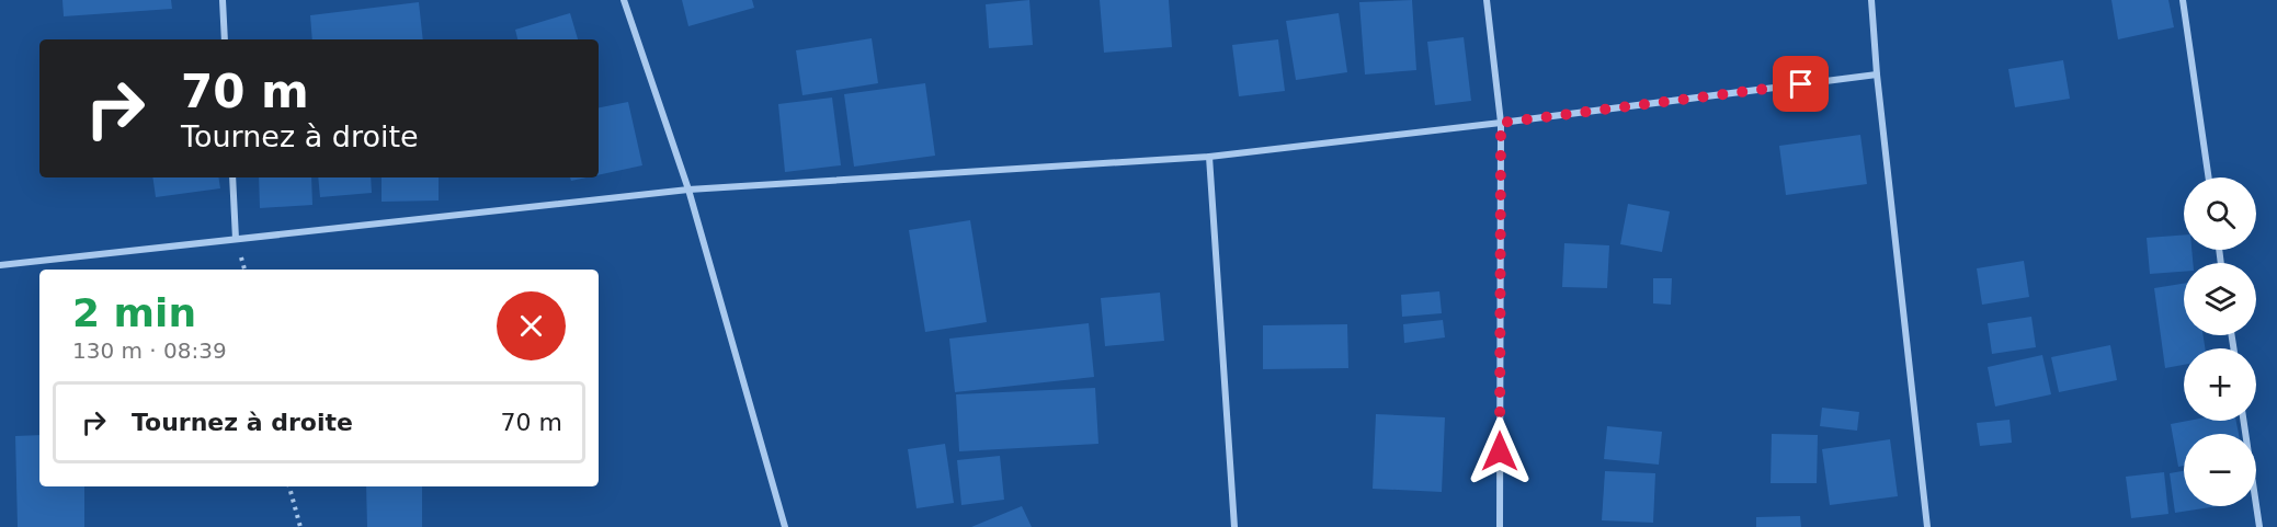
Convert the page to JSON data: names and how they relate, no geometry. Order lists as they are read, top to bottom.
{
  "page": {
    "turn": ["70 m", "Tournez à droite"],
    "map_buttons": ["+", "−"],
    "heading": ["2 min", "130 m · 08:39"],
    "list": [
      {
        "name": "Tournez à droite",
        "value": "70 m"
      }
    ]
  }
}
